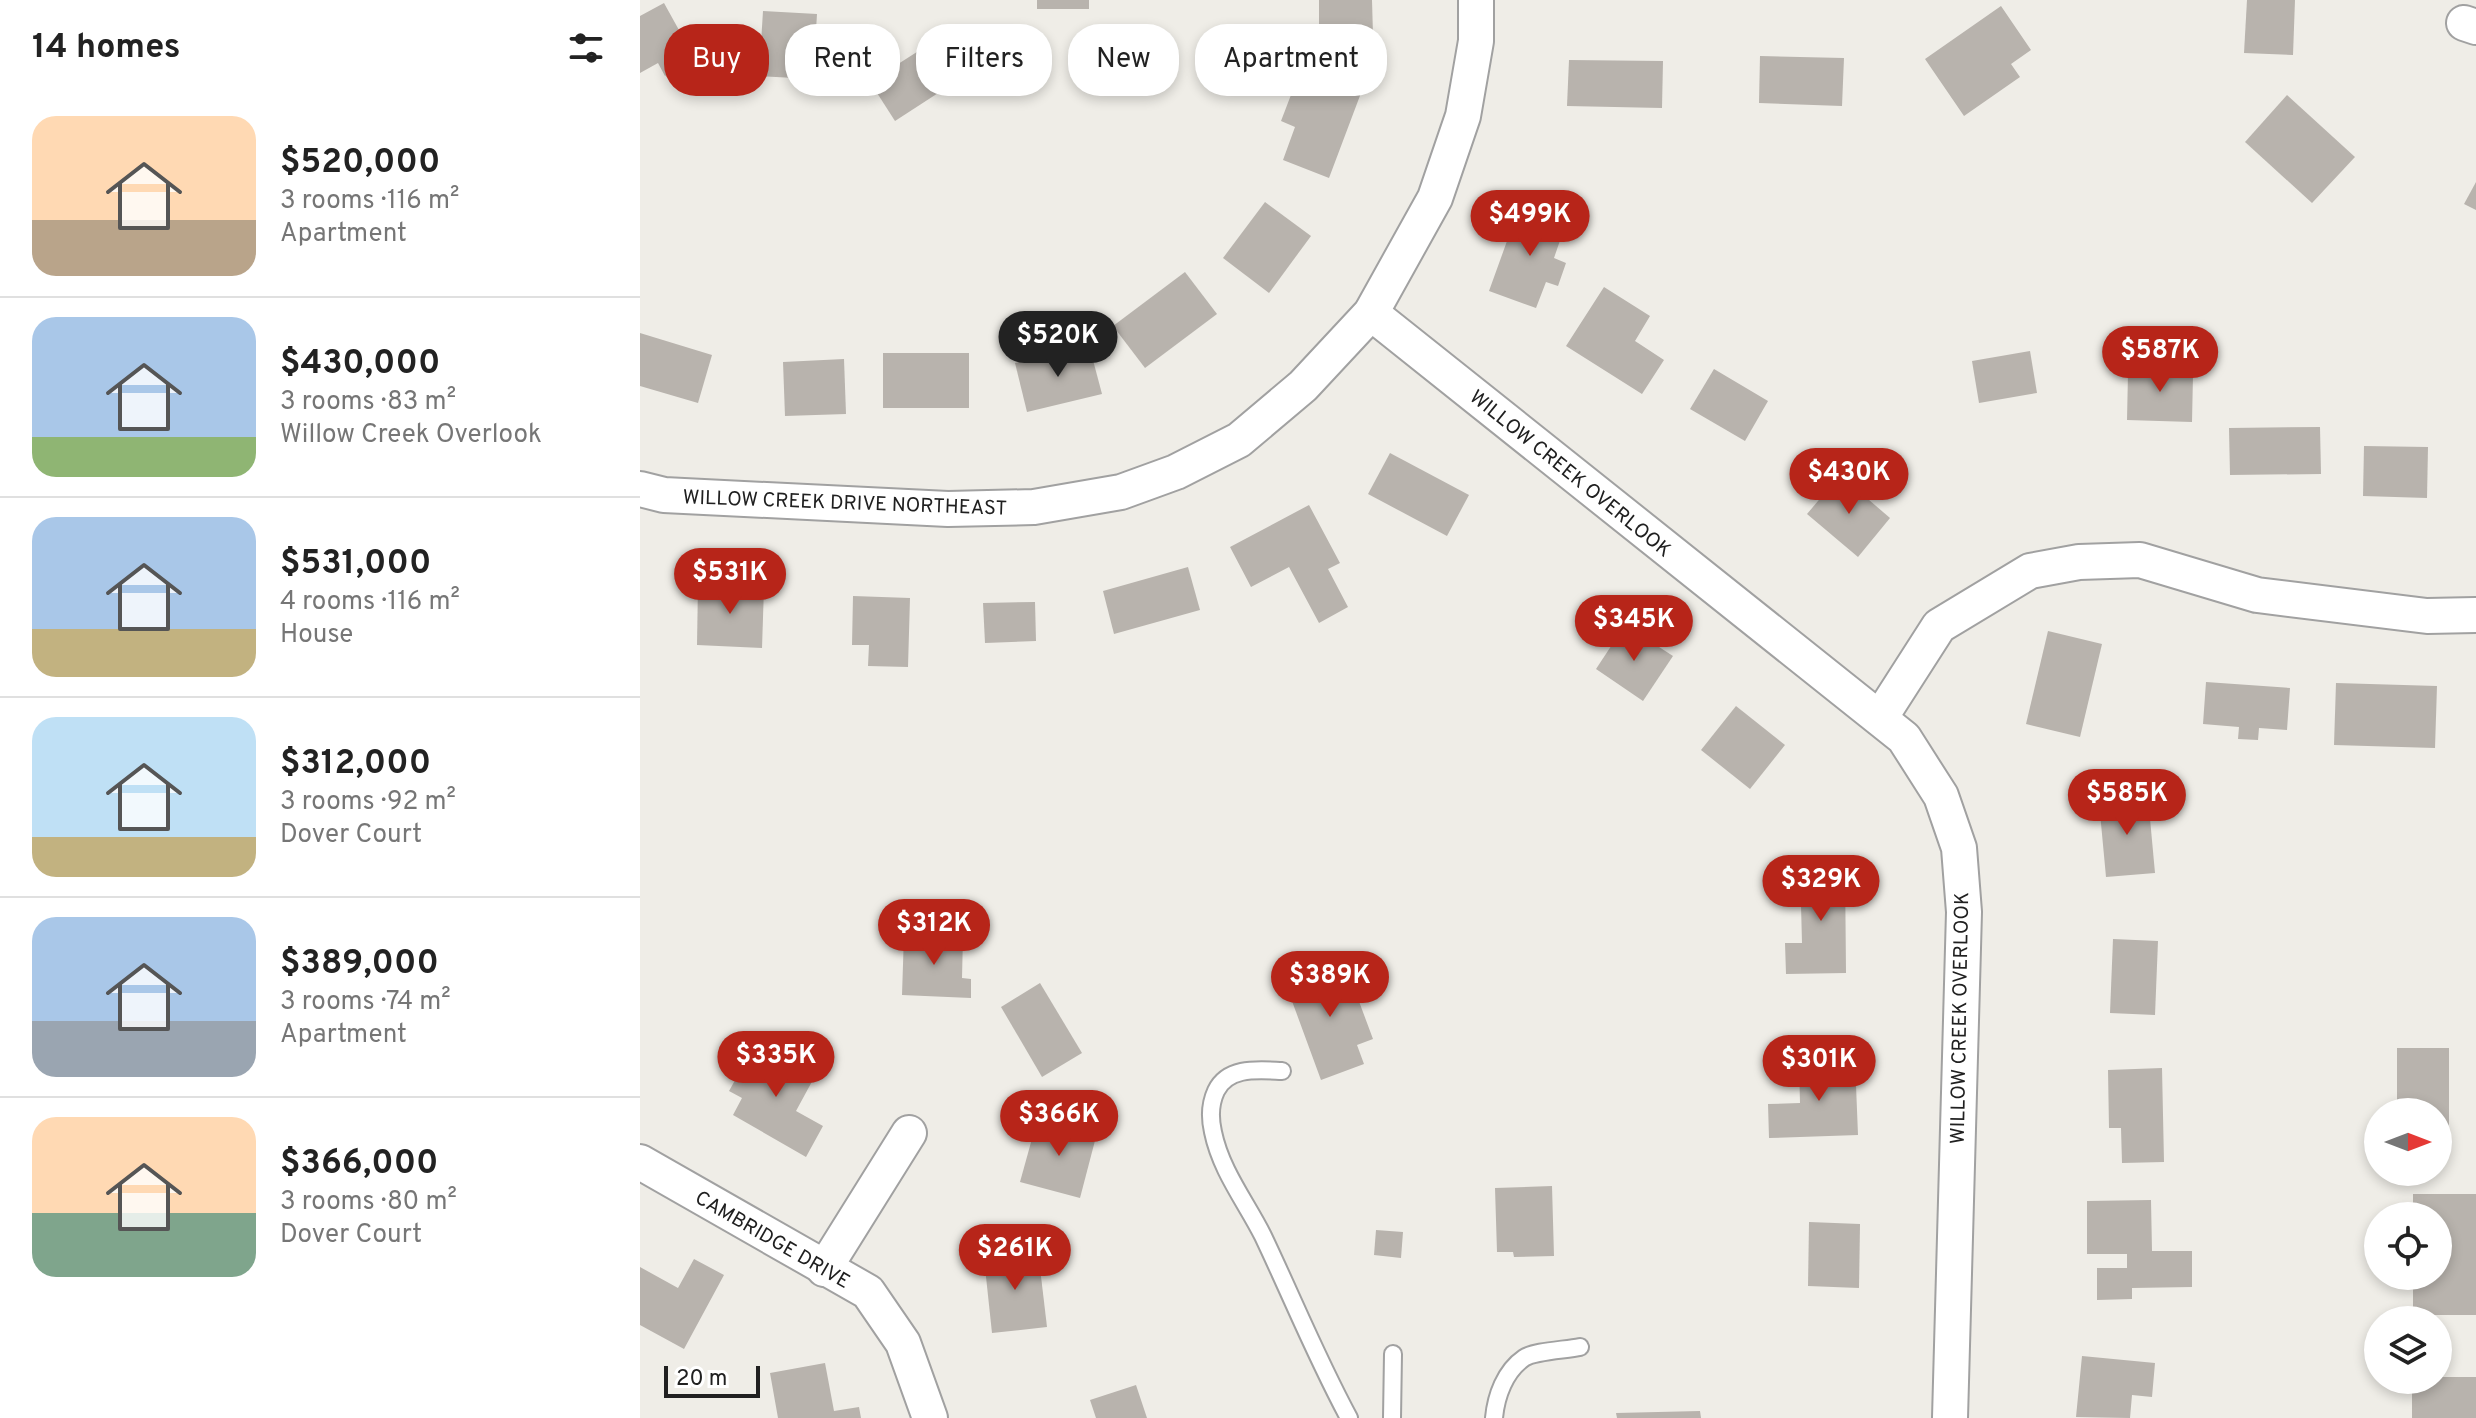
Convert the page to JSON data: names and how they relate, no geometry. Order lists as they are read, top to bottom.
{
  "streets": {
    "street": ["WILLOW CREEK OVERLOOK", "WILLOW CREEK DRIVE NORTHEAST", "CAMBRIDGE DRIVE"]
  },
  "crossings": [
    ["WILLOW CREEK OVERLOOK", "WILLOW CREEK DRIVE NORTHEAST"]
  ],
  "scale_bar": "20 m",
  "north": "right",
  "page": {
    "heading": "14 homes",
    "chip": [
      "Buy",
      "Rent",
      "Filters",
      "New",
      "Apartment"
    ],
    "list": [
      {
        "name": "$520,000",
        "note": "3 rooms · 116 m² · Apartment"
      },
      {
        "name": "$430,000",
        "note": "3 rooms · 83 m² · Willow Creek Overlook"
      },
      {
        "name": "$531,000",
        "note": "4 rooms · 116 m² · House"
      },
      {
        "name": "$312,000",
        "note": "3 rooms · 92 m² · Dover Court"
      },
      {
        "name": "$389,000",
        "note": "3 rooms · 74 m² · Apartment"
      },
      {
        "name": "$366,000",
        "note": "3 rooms · 80 m² · Dover Court"
      }
    ],
    "price": [
      "$499K",
      "$520K",
      "$587K",
      "$430K",
      "$531K",
      "$345K",
      "$585K",
      "$329K",
      "$312K",
      "$389K",
      "$335K",
      "$301K",
      "$366K",
      "$261K"
    ],
    "scale": "20 m"
  }
}
